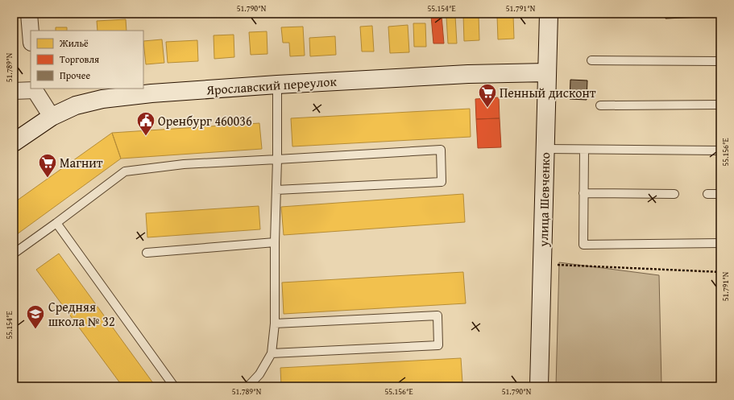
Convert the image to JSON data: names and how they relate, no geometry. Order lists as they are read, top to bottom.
{
  "streets": {
    "main road": ["Ярославский переулок", "улица Шевченко"]
  },
  "crossings": [
    ["Ярославский переулок", "улица Шевченко"]
  ],
  "places": {
    "supermarket": ["Пенный дисконт", "Магнит"],
    "public building": ["Оренбург 460036"],
    "school or university": ["Средняя школа № 32"]
  },
  "legend": ["Жильё", "Торговля", "Прочее"],
  "coordinates": [
    "51.790°N",
    "55.154°E",
    "51.791°N",
    "51.789°N",
    "55.156°E"
  ]
}
